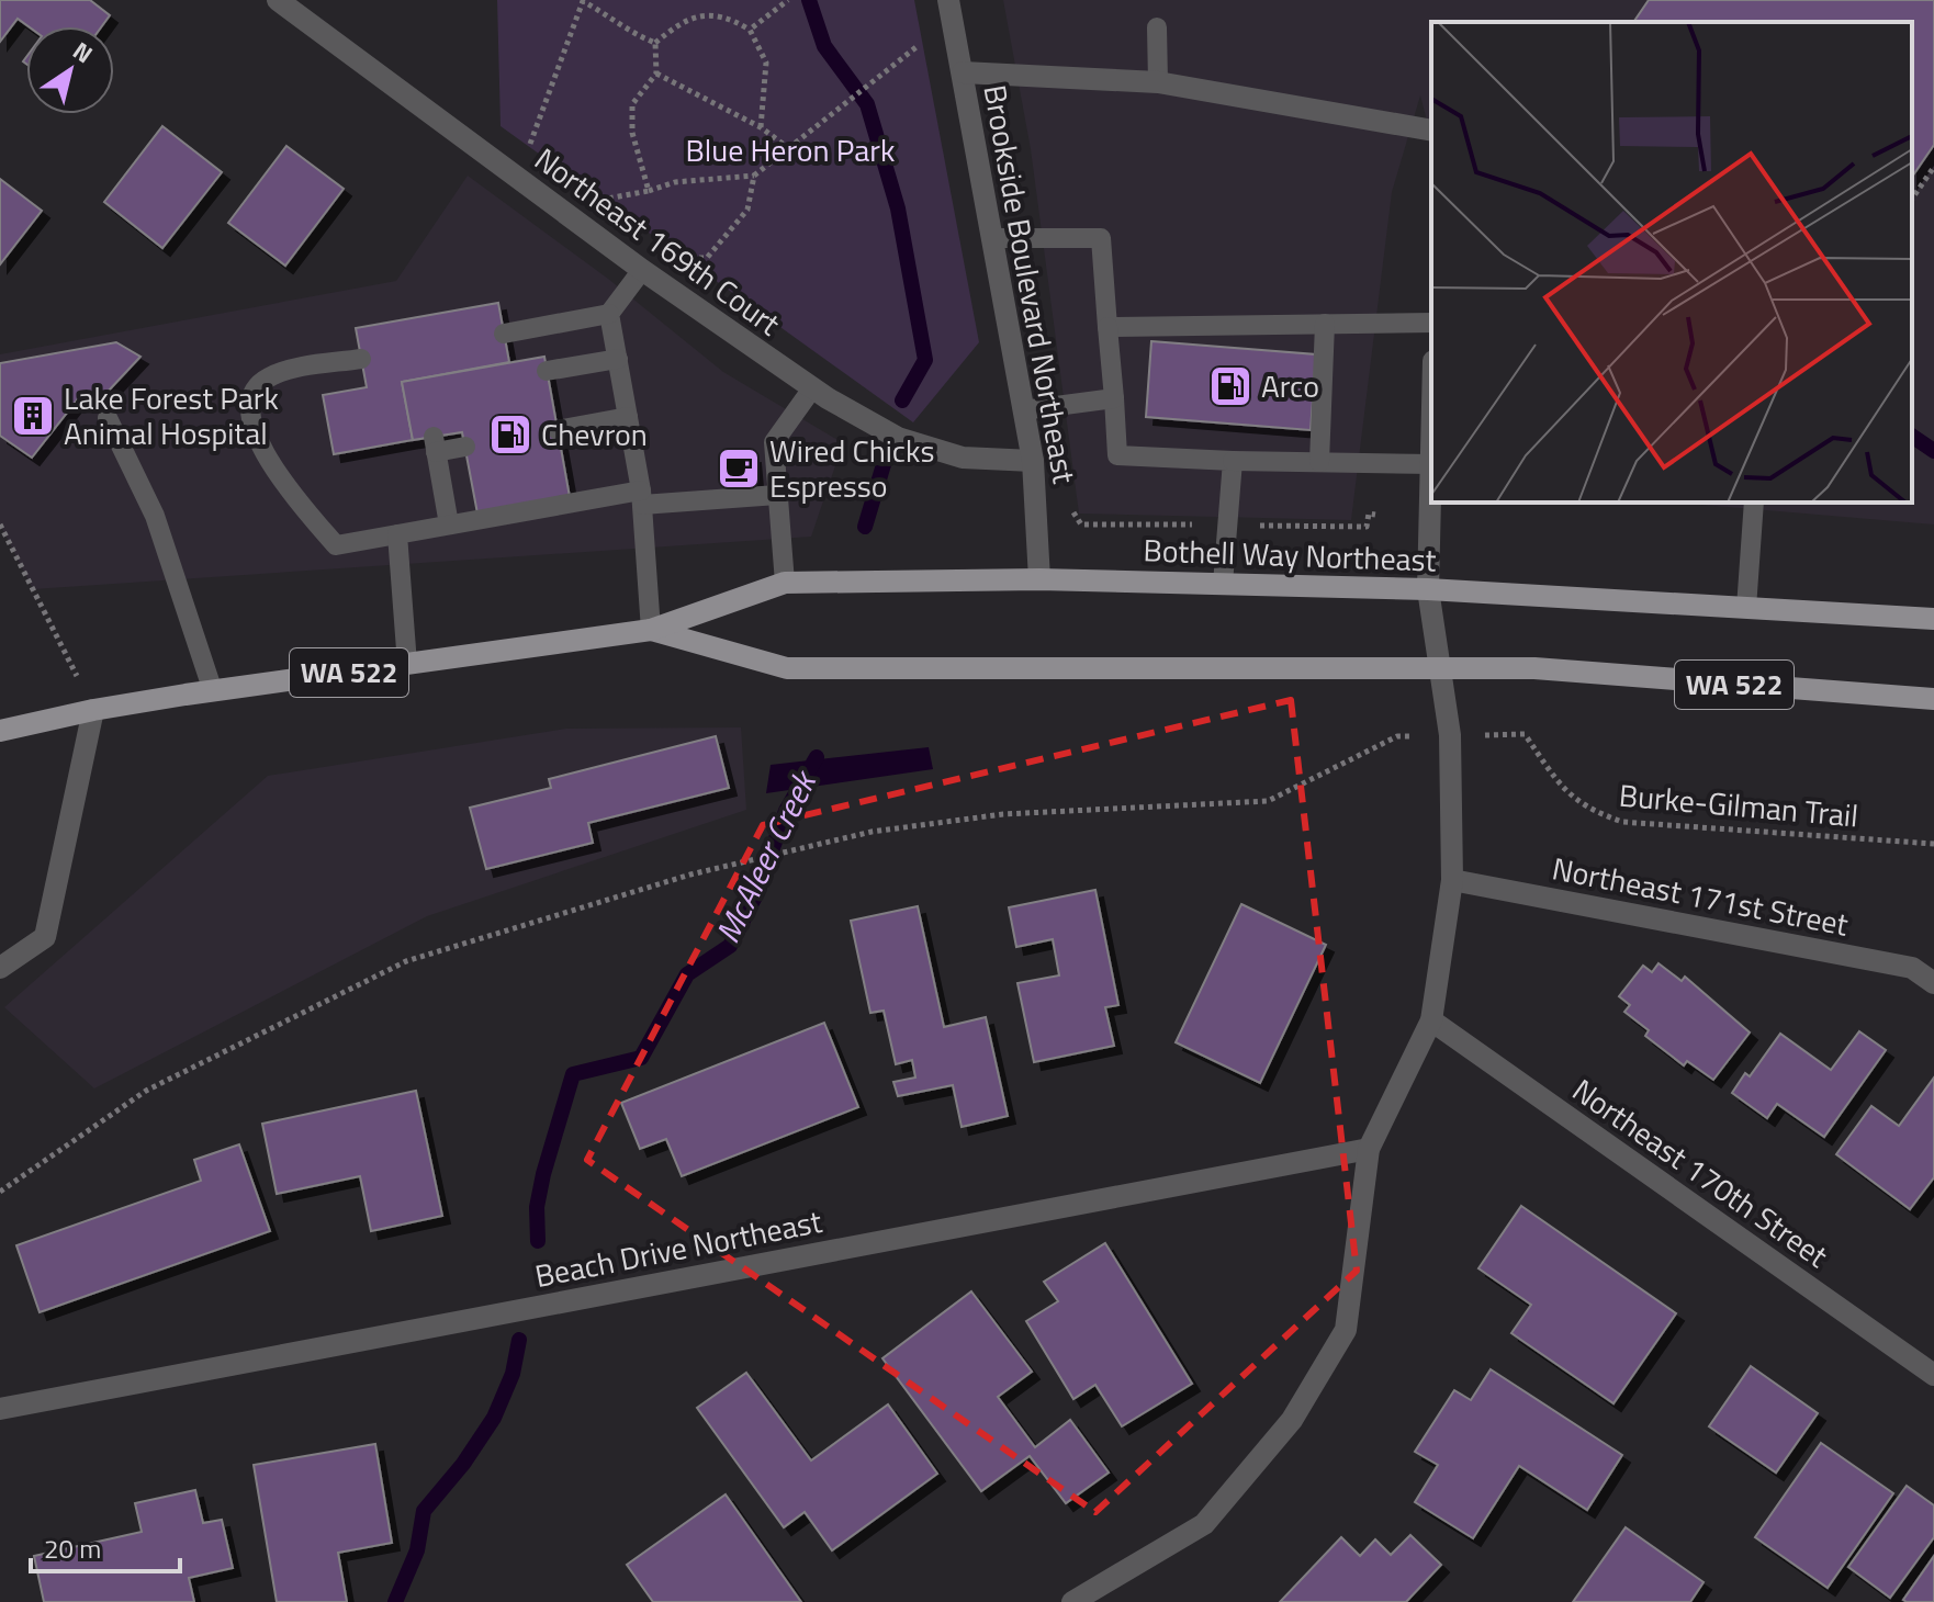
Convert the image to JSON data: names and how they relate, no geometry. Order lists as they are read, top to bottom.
{
  "streets": {
    "main road": ["Bothell Way Northeast", "WA 522"],
    "street": [
      "Northeast 169th Court",
      "Brookside Boulevard Northeast",
      "Northeast 171st Street",
      "Northeast 170th Street",
      "Beach Drive Northeast"
    ],
    "path": ["Burke-Gilman Trail"]
  },
  "crossings": [
    ["Northeast 169th Court", "Brookside Boulevard Northeast"],
    ["Brookside Boulevard Northeast", "Bothell Way Northeast"]
  ],
  "water": ["McAleer Creek"],
  "parks": ["Blue Heron Park"],
  "places": {
    "fuel station": ["Arco", "Chevron"],
    "building": ["Lake Forest Park Animal Hospital"],
    "cafe": ["Wired Chicks Espresso"]
  },
  "scale_bar": "20 m",
  "north": "top right"
}
